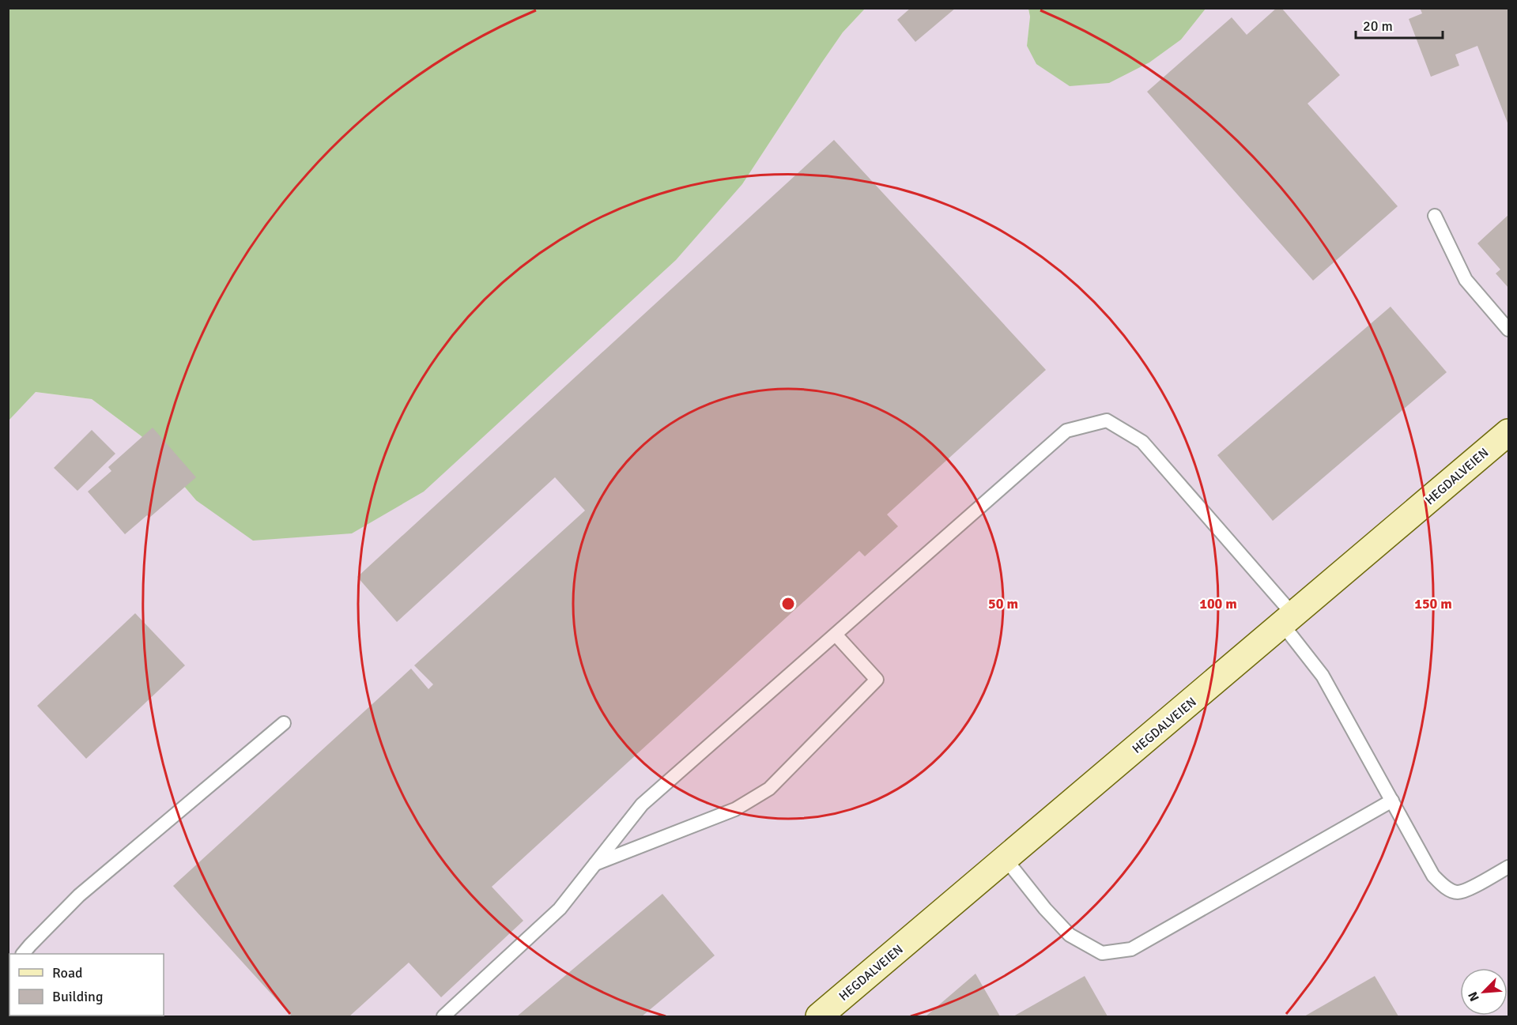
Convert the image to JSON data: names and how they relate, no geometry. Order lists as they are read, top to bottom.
{
  "streets": {
    "street": ["HEGDALVEIEN"]
  },
  "legend": ["Road", "Building"],
  "scale_bar": "20 m",
  "north": "bottom left",
  "rings": ["50 m", "100 m", "150 m"]
}
